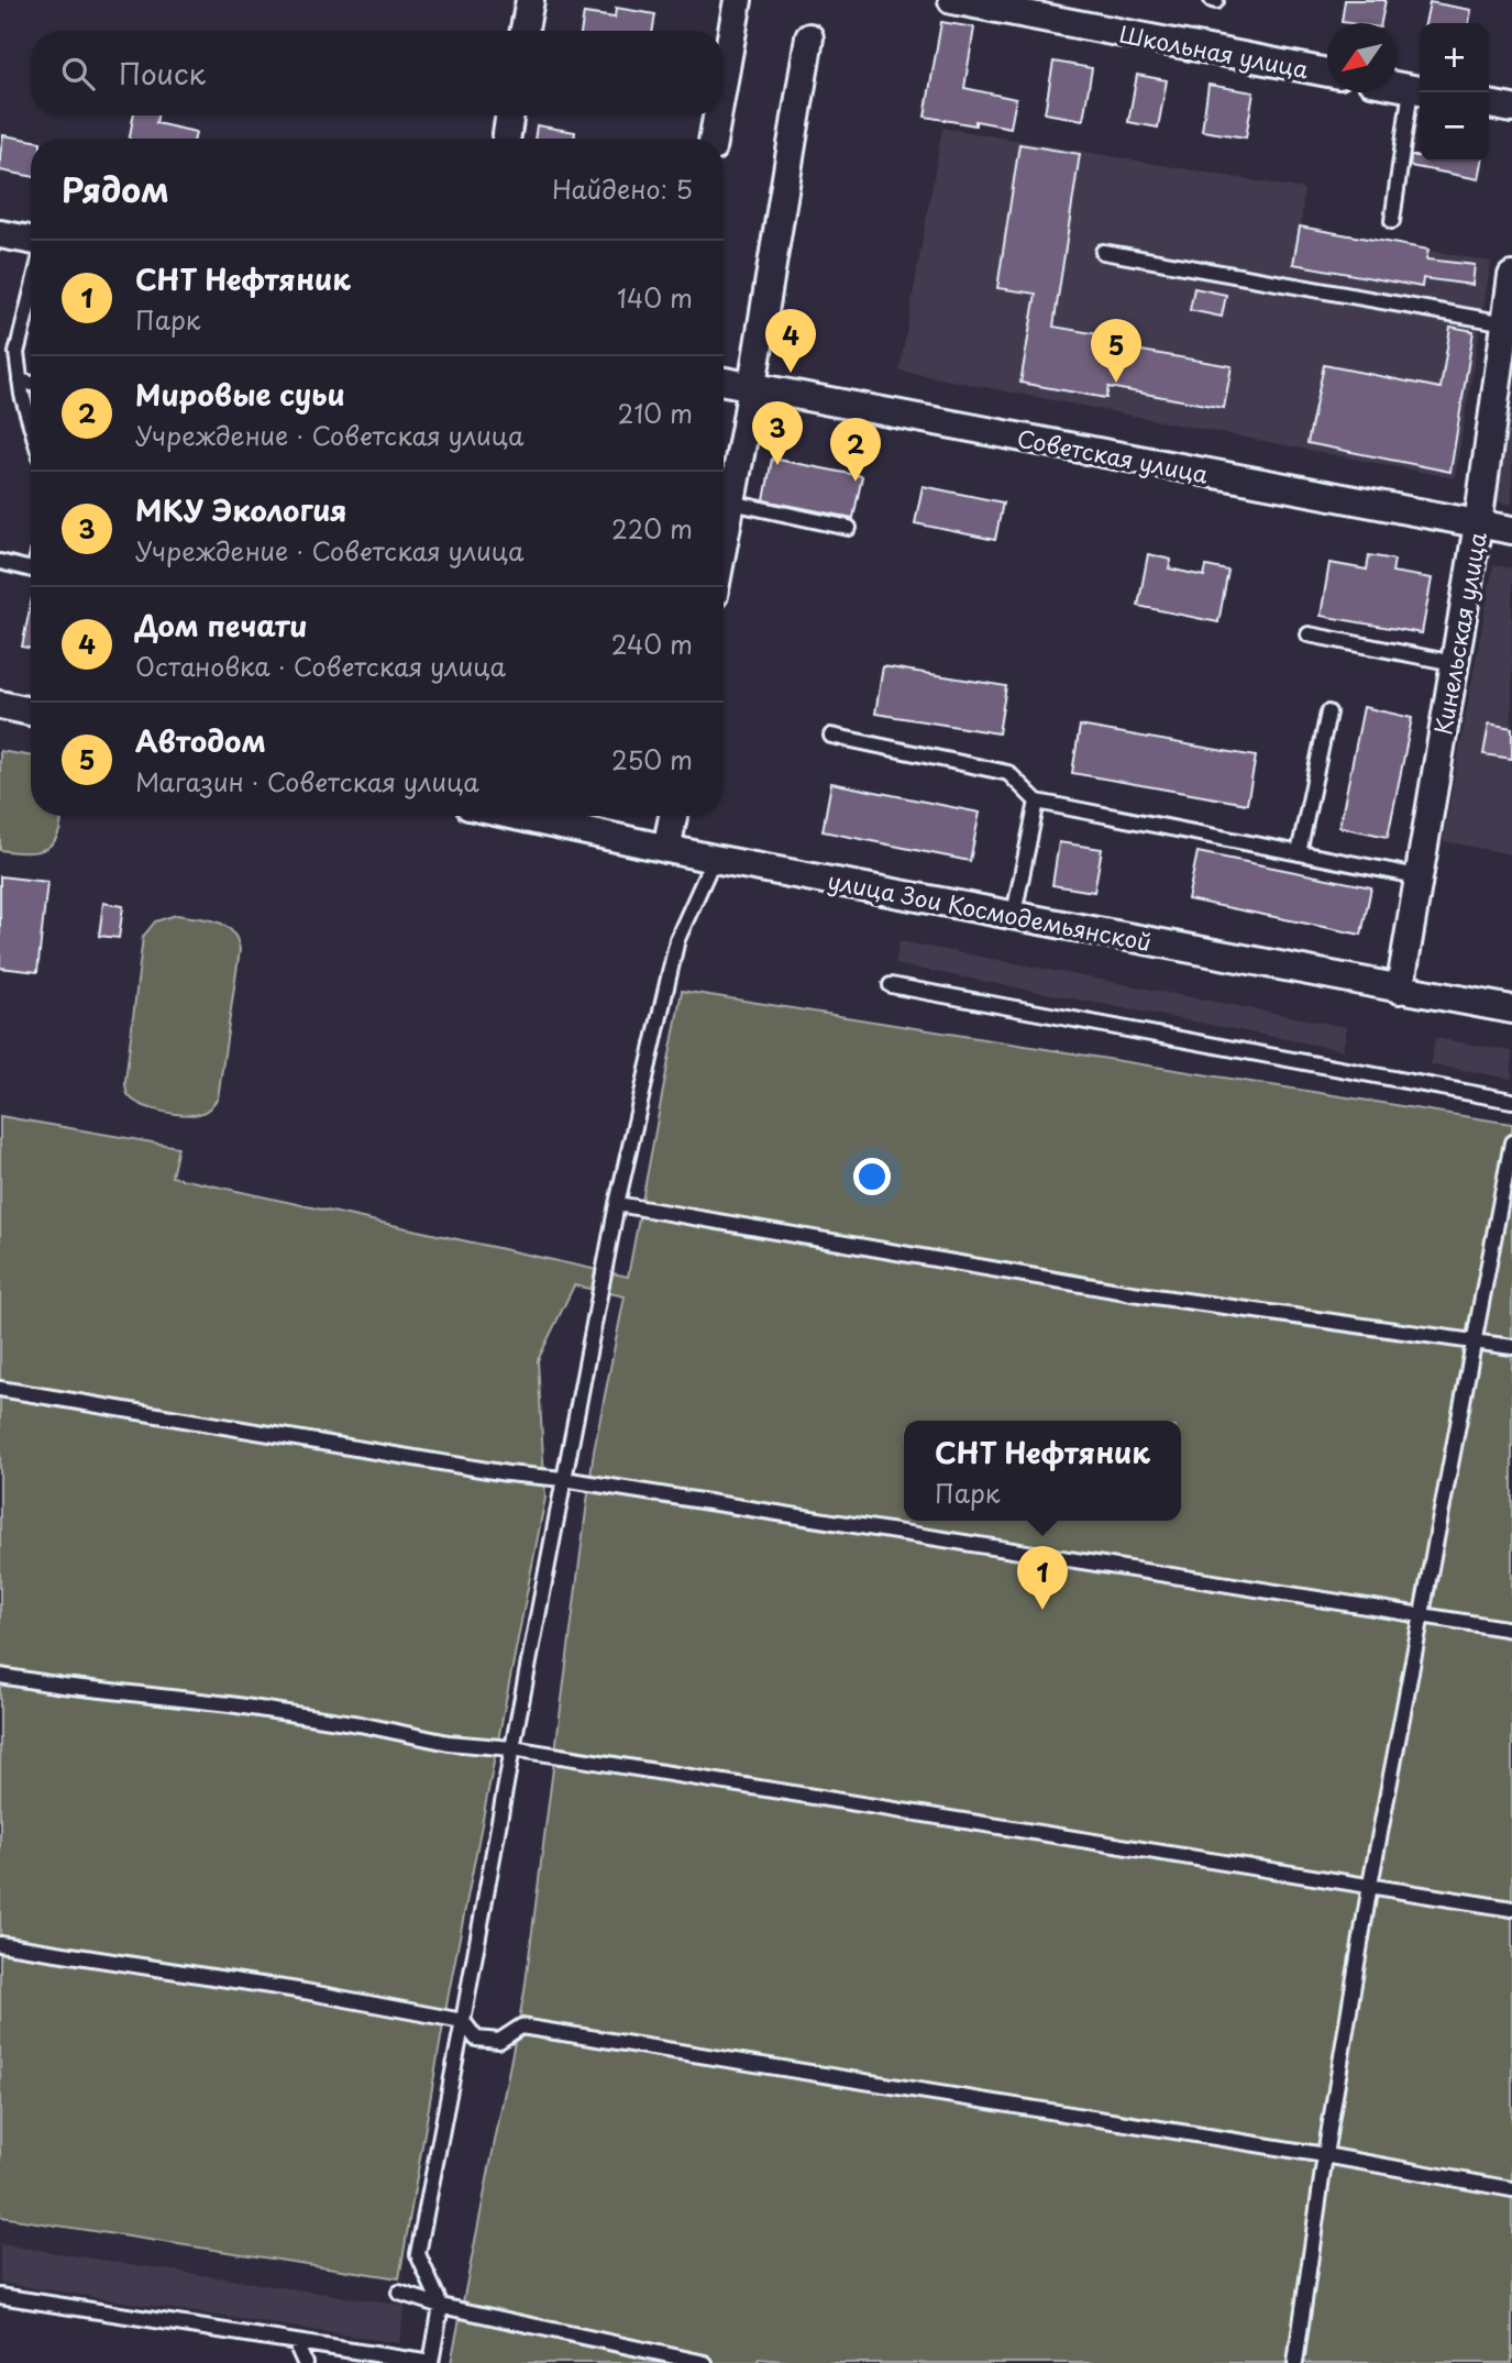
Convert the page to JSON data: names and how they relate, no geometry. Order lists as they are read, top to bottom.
{
  "streets": {
    "street": [
      "Школьная улица",
      "Советская улица",
      "Кинельская улица",
      "улица Зои Космодемьянской"
    ]
  },
  "crossings": [
    ["Советская улица", "Кинельская улица"],
    ["Кинельская улица", "улица Зои Космодемьянской"]
  ],
  "north": "bottom left",
  "page": {
    "map_buttons": ["+", "−"],
    "search": "Поиск",
    "heading": ["Рядом", "Найдено: 5"],
    "list": [
      {
        "mark": "1",
        "name": "СНТ Нефтяник",
        "note": "Парк",
        "value": "140 m"
      },
      {
        "mark": "2",
        "name": "Мировые суьи",
        "note": "Учреждение · Советская улица",
        "value": "210 m"
      },
      {
        "mark": "3",
        "name": "МКУ Экология",
        "note": "Учреждение · Советская улица",
        "value": "220 m"
      },
      {
        "mark": "4",
        "name": "Дом печати",
        "note": "Остановка · Советская улица",
        "value": "240 m"
      },
      {
        "mark": "5",
        "name": "Автодом",
        "note": "Магазин · Советская улица",
        "value": "250 m"
      }
    ],
    "pins": [
      "4",
      "5",
      "3",
      "2",
      "1"
    ],
    "popup": ["СНТ Нефтяник", "Парк"]
  }
}
